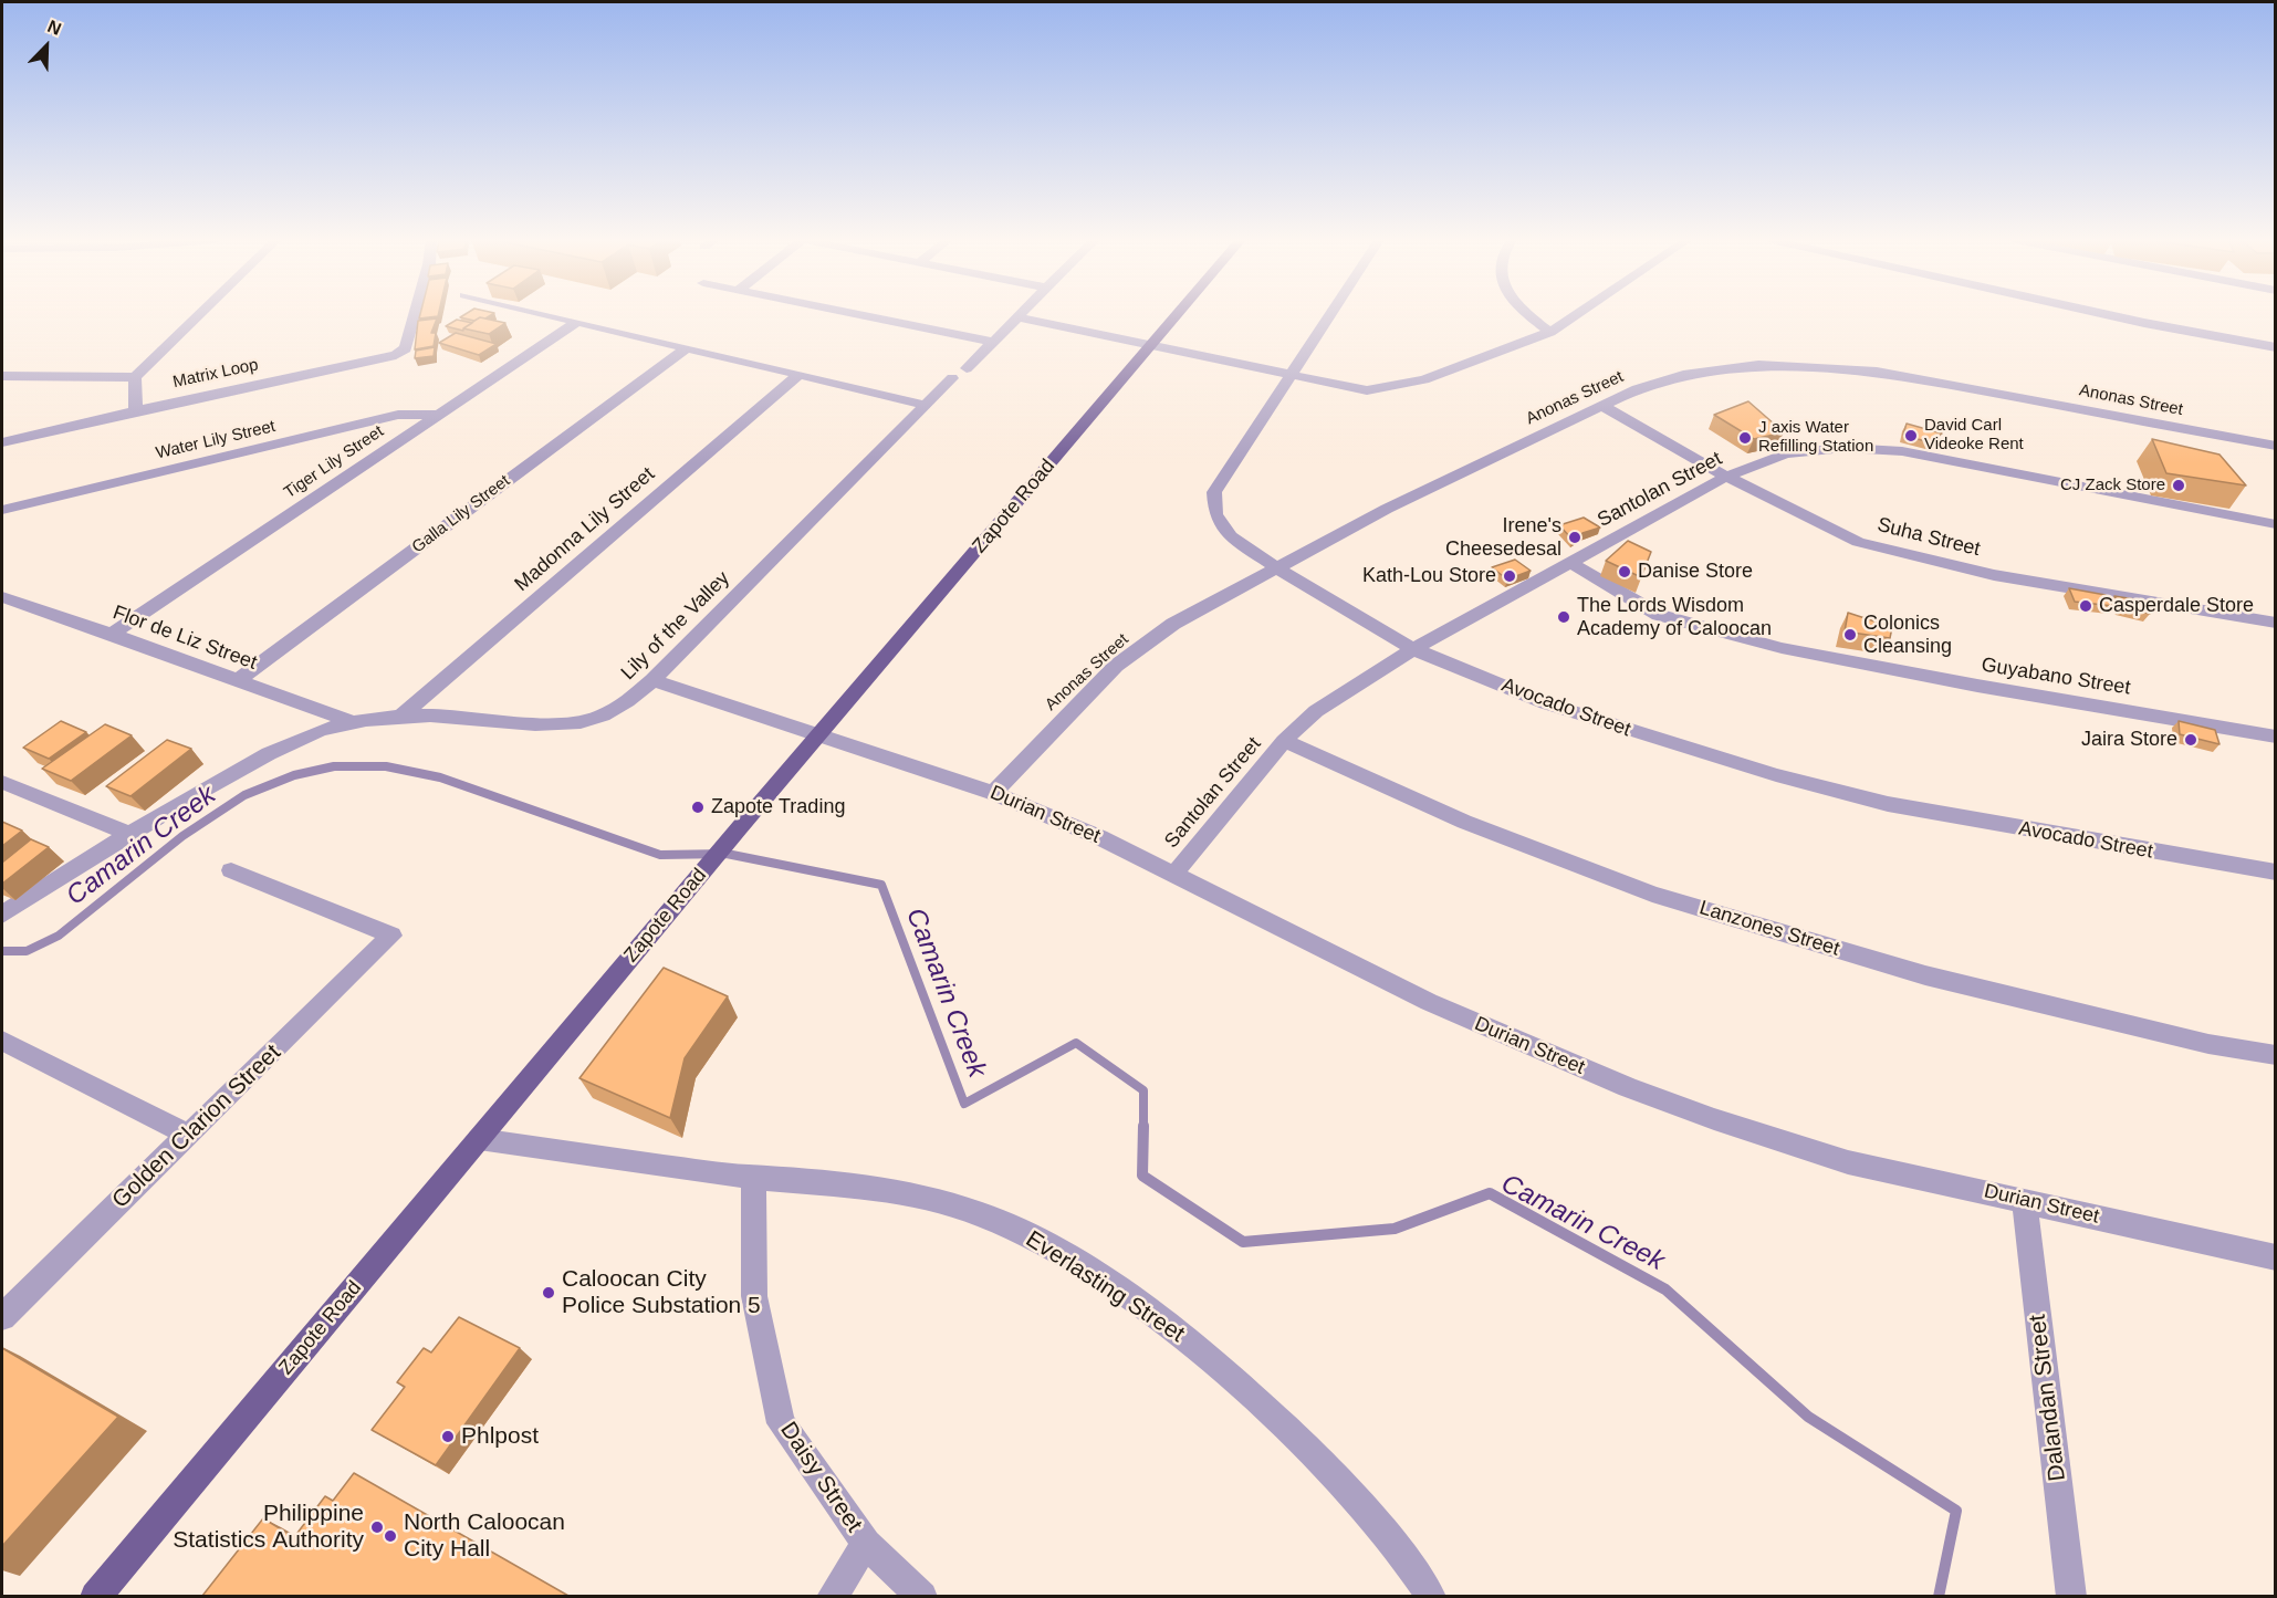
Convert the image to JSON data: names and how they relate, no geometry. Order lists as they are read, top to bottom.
{
  "streets": {
    "main road": ["Zapote Road"],
    "street": [
      "Matrix Loop",
      "Anonas Street",
      "Water Lily Street",
      "Tiger Lily Street",
      "Santolan Street",
      "Galla Lily Street",
      "Madonna Lily Street",
      "Suha Street",
      "Lily of the Valley",
      "Flor de Liz Street",
      "Guyabano Street",
      "Avocado Street",
      "Durian Street",
      "Lanzones Street",
      "Golden Clarion Street",
      "Everlasting Street",
      "Dalandan Street",
      "Daisy Street"
    ]
  },
  "crossings": [
    ["Anonas Street", "Suha Street"],
    ["Anonas Street", "Avocado Street"],
    ["Anonas Street", "Durian Street"],
    ["Water Lily Street", "Tiger Lily Street"],
    ["Tiger Lily Street", "Flor de Liz Street"],
    ["Santolan Street", "Suha Street"],
    ["Santolan Street", "Guyabano Street"],
    ["Santolan Street", "Avocado Street"],
    ["Santolan Street", "Durian Street"],
    ["Santolan Street", "Lanzones Street"],
    ["Zapote Road", "Durian Street"],
    ["Zapote Road", "Everlasting Street"],
    ["Galla Lily Street", "Flor de Liz Street"],
    ["Madonna Lily Street", "Lily of the Valley"],
    ["Lily of the Valley", "Flor de Liz Street"],
    ["Lily of the Valley", "Durian Street"],
    ["Durian Street", "Dalandan Street"],
    ["Everlasting Street", "Daisy Street"]
  ],
  "water": ["Camarin Creek"],
  "places": [
    "David Carl Videoke Rent",
    "J axis Water Refilling Station",
    "CJ Zack Store",
    "Irene's Cheesedesal",
    "Danise Store",
    "Kath-Lou Store",
    "Casperdale Store",
    "The Lords Wisdom Academy of Caloocan",
    "Colonics Cleansing",
    "Jaira Store",
    "Zapote Trading",
    "Caloocan City Police Substation 5",
    "Phlpost",
    "Philippine Statistics Authority",
    "North Caloocan City Hall"
  ],
  "north": "top right"
}
